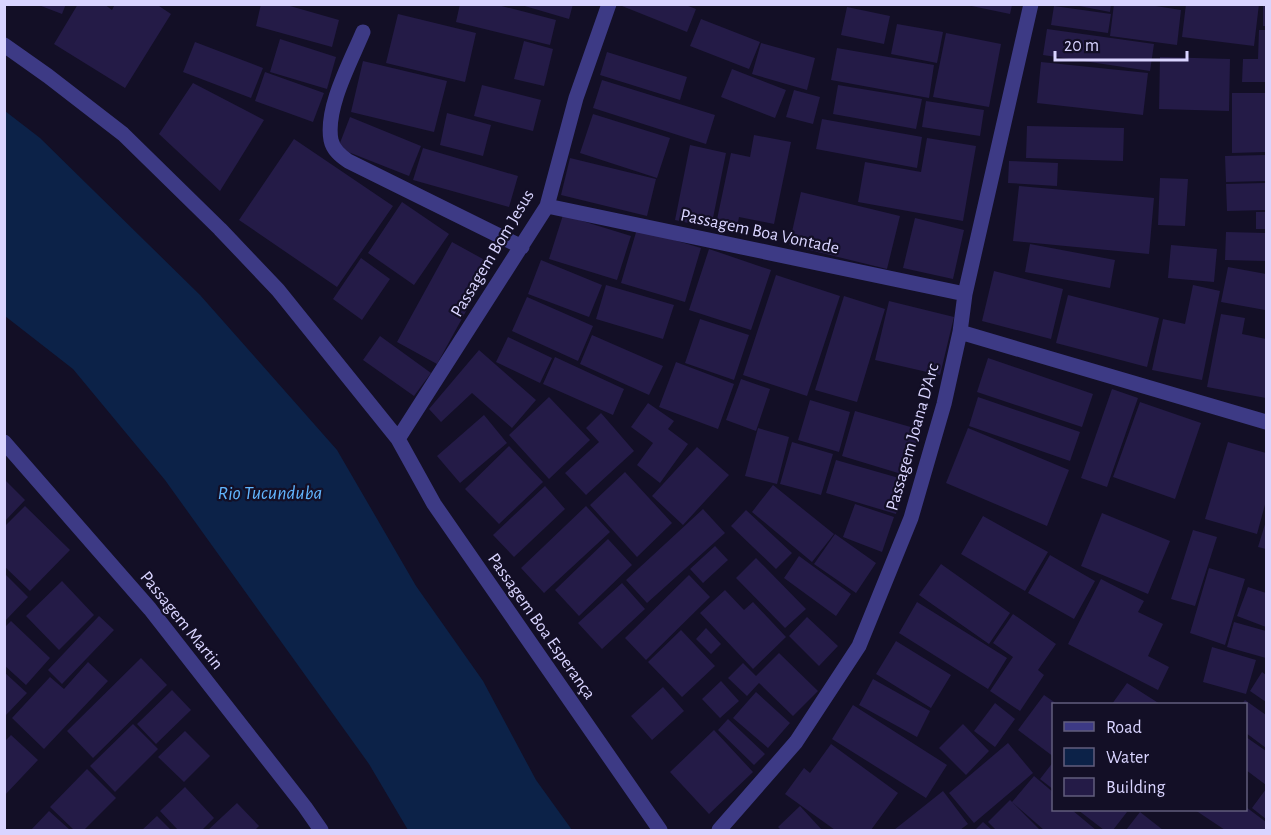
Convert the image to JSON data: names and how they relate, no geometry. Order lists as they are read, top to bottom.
{
  "streets": {
    "street": [
      "Passagem Boa Vontade",
      "Passagem Bom Jesus",
      "Passagem Joana D’Arc",
      "Passagem Martin",
      "Passagem Boa Esperança"
    ]
  },
  "crossings": [
    ["Passagem Boa Vontade", "Passagem Bom Jesus"],
    ["Passagem Boa Vontade", "Passagem Joana D’Arc"],
    ["Passagem Bom Jesus", "Passagem Boa Esperança"]
  ],
  "water": ["Rio Tucunduba"],
  "legend": ["Road", "Water", "Building"],
  "scale_bar": "20 m"
}
